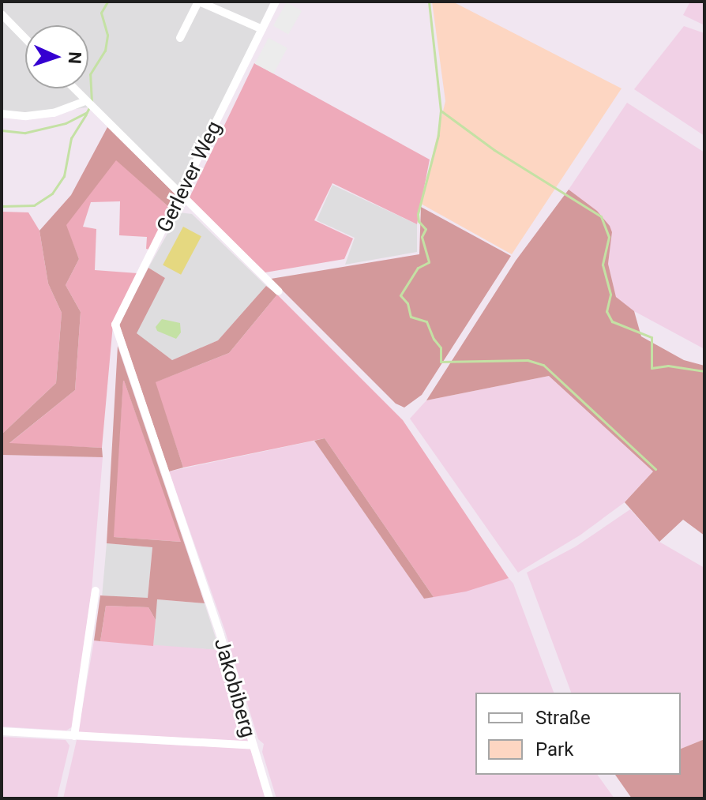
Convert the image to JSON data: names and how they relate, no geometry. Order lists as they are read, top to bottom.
{
  "streets": {
    "street": ["Gerlever Weg", "Jakobiberg"]
  },
  "crossings": [
    ["Gerlever Weg", "Jakobiberg"]
  ],
  "legend": ["Straße", "Park"],
  "north": "right"
}
